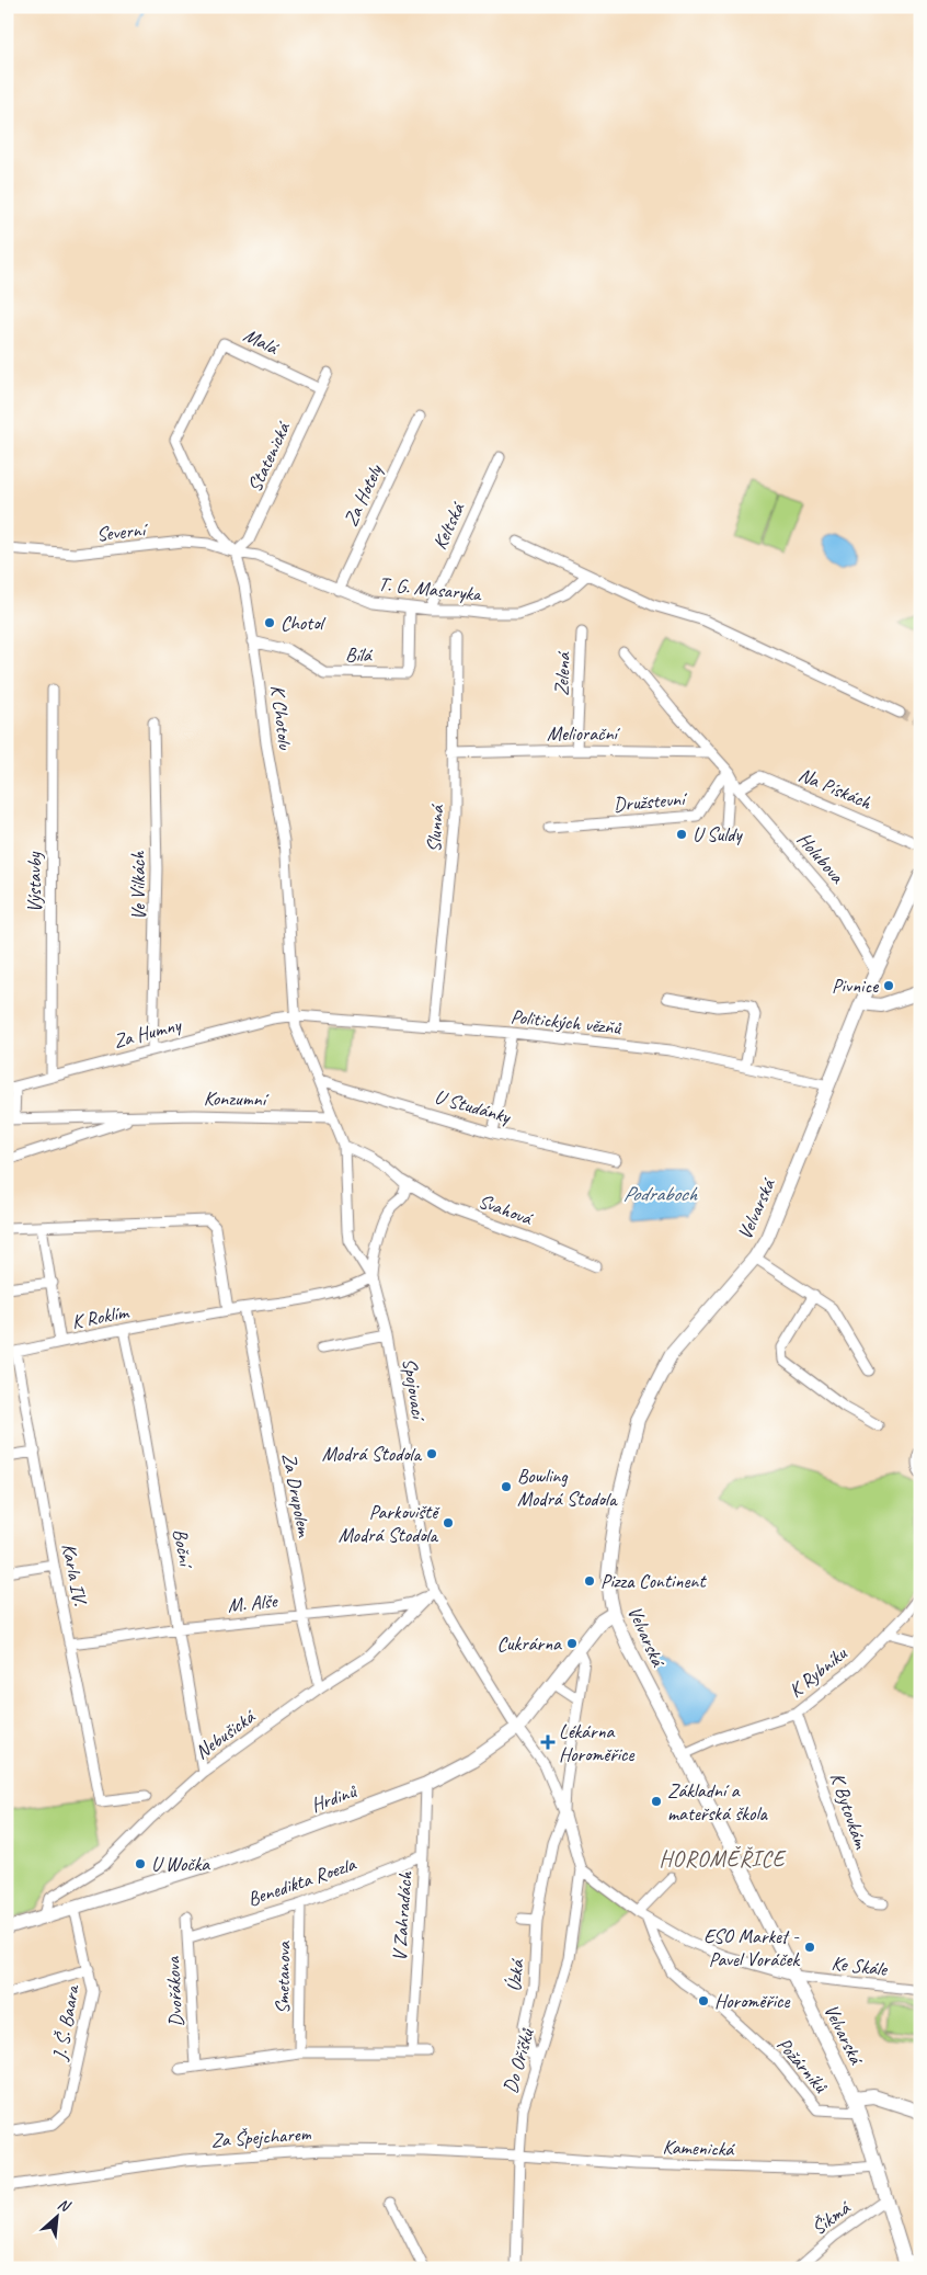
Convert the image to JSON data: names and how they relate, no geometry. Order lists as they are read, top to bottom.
{
  "streets": {
    "main road": ["Velvarská", "Hrdinů"],
    "street": [
      "Malá",
      "Statenická",
      "Za Hotely",
      "Keltská",
      "Severní",
      "T. G. Masaryka",
      "Bílá",
      "Zelená",
      "K Chotolu",
      "Meliorační",
      "Na Pískách",
      "Družstevní",
      "Slunná",
      "Holubova",
      "Výstavby",
      "Ve Vilkách",
      "Politických vězňů",
      "Za Humny",
      "Konzumní",
      "U Studánky",
      "Svahová",
      "K Roklím",
      "Spojovací",
      "Za Drupolem",
      "Boční",
      "Karla IV.",
      "M. Alše",
      "K Rybníku",
      "Nebušická",
      "K Bytovkám",
      "Benedikta Roezla",
      "V Zahradách",
      "Ke Skále",
      "Úzká",
      "Smetanova",
      "Dvořákova",
      "J. Š. Baara",
      "Do Oříšků",
      "Požárníků",
      "Za Špejcharem",
      "Kamenická",
      "Šikmá"
    ]
  },
  "crossings": [
    ["Malá", "Statenická"],
    ["Malá", "K Chotolu"],
    ["Statenická", "Severní"],
    ["Statenická", "T. G. Masaryka"],
    ["Statenická", "K Chotolu"],
    ["Za Hotely", "T. G. Masaryka"],
    ["Keltská", "T. G. Masaryka"],
    ["Severní", "T. G. Masaryka"],
    ["Severní", "K Chotolu"],
    ["T. G. Masaryka", "Bílá"],
    ["T. G. Masaryka", "K Chotolu"],
    ["Bílá", "K Chotolu"],
    ["Zelená", "Meliorační"],
    ["K Chotolu", "Politických vězňů"],
    ["K Chotolu", "Za Humny"],
    ["K Chotolu", "Spojovací"],
    ["Meliorační", "Slunná"],
    ["Meliorační", "Holubova"],
    ["Na Pískách", "Holubova"],
    ["Družstevní", "Holubova"],
    ["Slunná", "Politických vězňů"],
    ["Holubova", "Velvarská"],
    ["Výstavby", "Za Humny"],
    ["Ve Vilkách", "Za Humny"],
    ["Politických vězňů", "Za Humny"],
    ["Politických vězňů", "Velvarská"],
    ["Politických vězňů", "Spojovací"],
    ["Za Humny", "Spojovací"],
    ["Konzumní", "Spojovací"],
    ["U Studánky", "Spojovací"],
    ["Svahová", "Spojovací"],
    ["Velvarská", "K Rybníku"],
    ["Velvarská", "Hrdinů"],
    ["Velvarská", "Ke Skále"],
    ["Velvarská", "Požárníků"],
    ["Velvarská", "Kamenická"],
    ["Velvarská", "Šikmá"],
    ["K Roklím", "Spojovací"],
    ["K Roklím", "Za Drupolem"],
    ["K Roklím", "Boční"],
    ["K Roklím", "Karla IV."],
    ["Spojovací", "M. Alše"],
    ["Spojovací", "Nebušická"],
    ["Spojovací", "Hrdinů"],
    ["Spojovací", "Úzká"],
    ["Za Drupolem", "M. Alše"],
    ["Za Drupolem", "Nebušická"],
    ["Boční", "M. Alše"],
    ["Boční", "Nebušická"],
    ["Karla IV.", "M. Alše"],
    ["M. Alše", "Nebušická"],
    ["K Rybníku", "K Bytovkám"],
    ["Nebušická", "Hrdinů"],
    ["Hrdinů", "V Zahradách"],
    ["Hrdinů", "J. Š. Baara"],
    ["Benedikta Roezla", "V Zahradách"],
    ["Benedikta Roezla", "Smetanova"],
    ["Benedikta Roezla", "Dvořákova"],
    ["Ke Skále", "Do Oříšků"],
    ["Ke Skále", "Požárníků"],
    ["Úzká", "Do Oříšků"],
    ["Do Oříšků", "Za Špejcharem"],
    ["Do Oříšků", "Kamenická"],
    ["Za Špejcharem", "Kamenická"]
  ],
  "districts": ["HOROMĚŘICE"],
  "water": ["Podraboch"],
  "places": {
    "other": [
      "Chotol",
      "U Suldy",
      "Pivnice",
      "Modrá Stodola",
      "Bowling Modrá Stodola",
      "Parkoviště Modrá Stodola",
      "Pizza Continent",
      "Cukrárna",
      "Základní a mateřská škola",
      "U Wočka",
      "ESO Market - Pavel Voráček",
      "Horoměřice"
    ],
    "health": ["Lékárna Horoměřice"]
  },
  "north": "top right"
}
